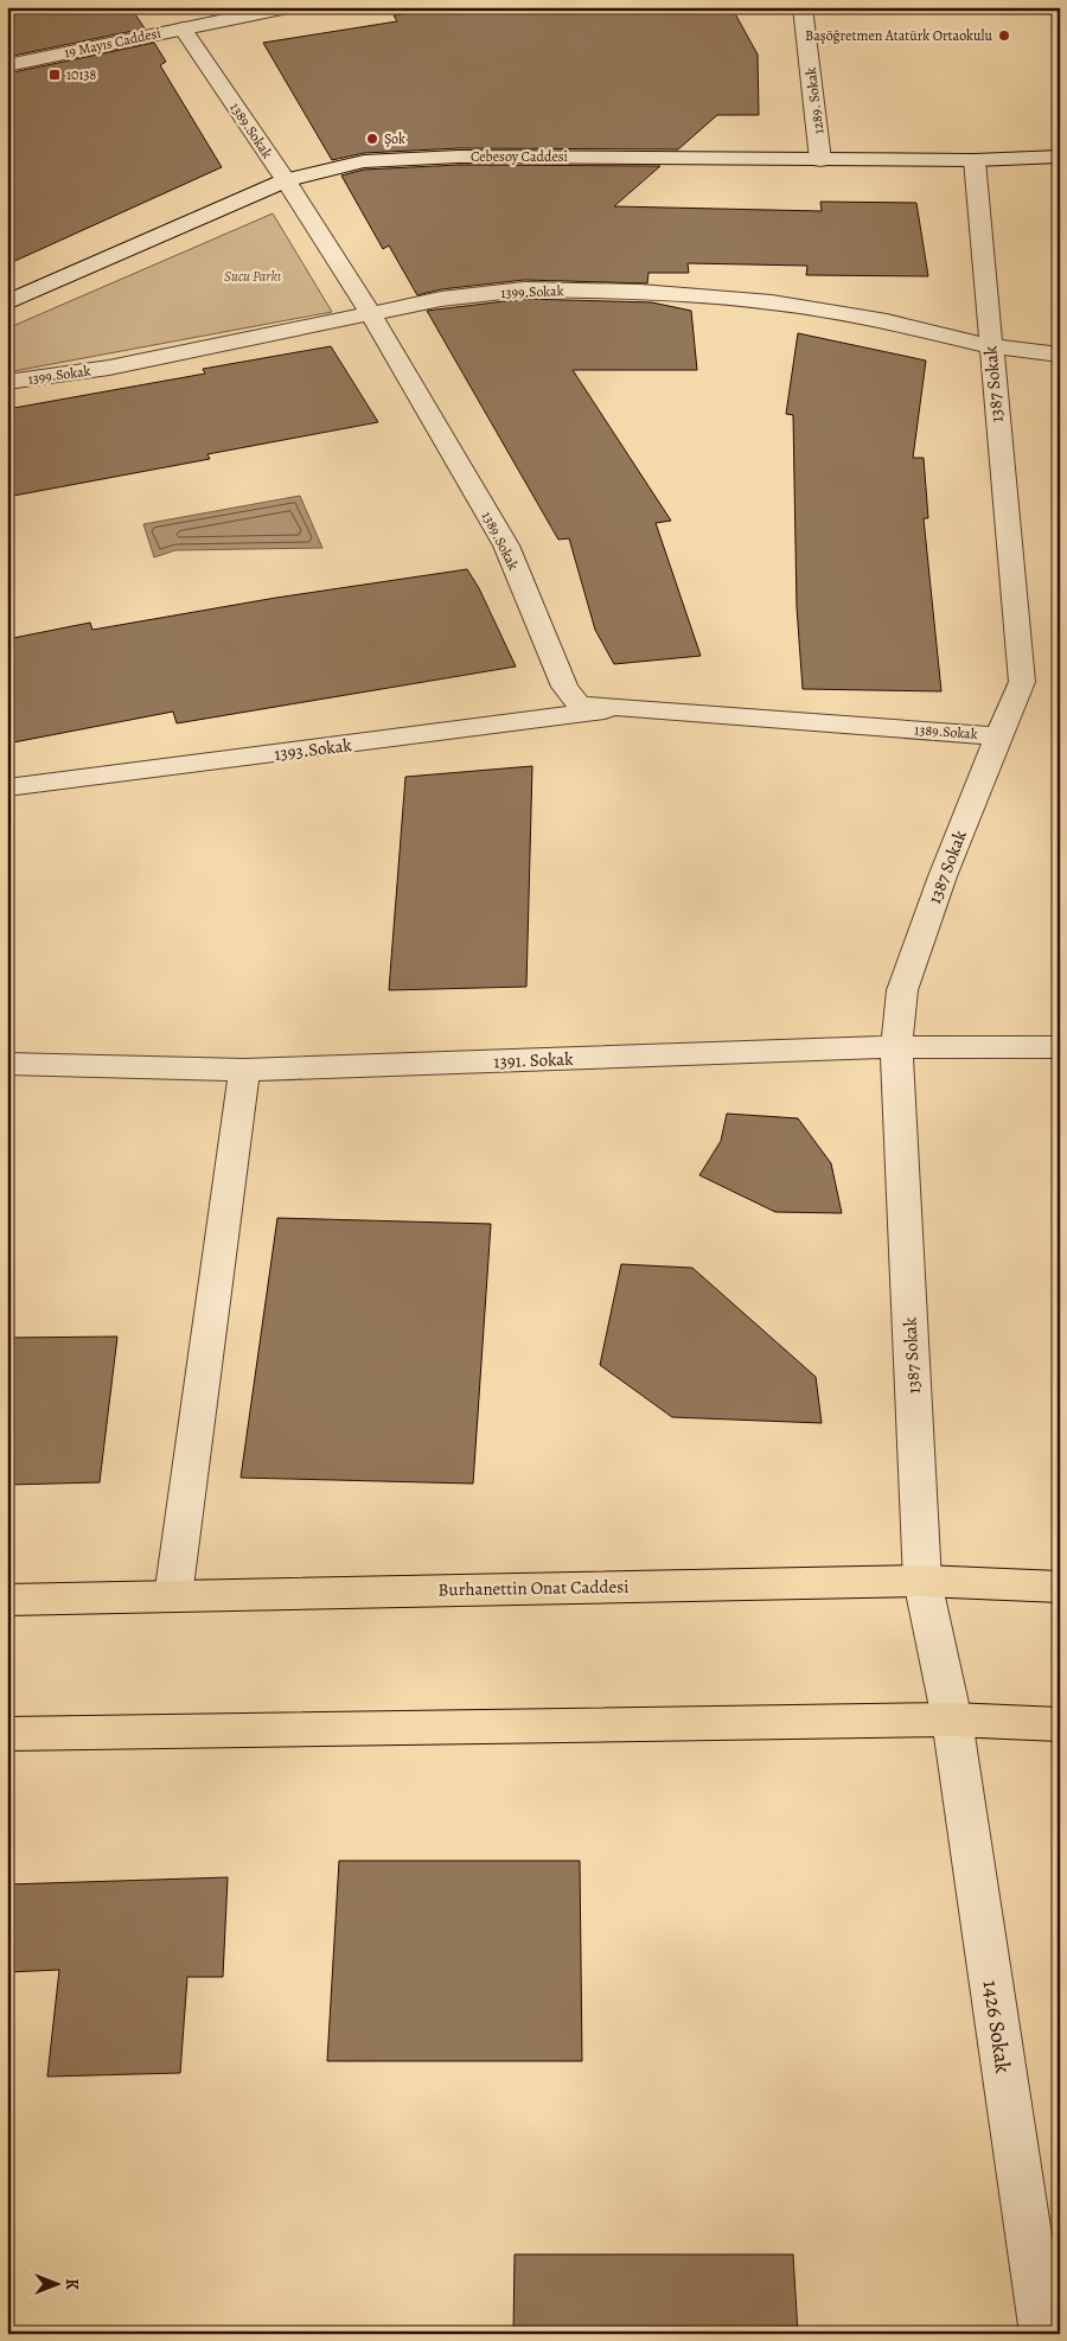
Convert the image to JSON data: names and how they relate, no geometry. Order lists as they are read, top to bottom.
{
  "streets": {
    "main road": ["Burhanettin Onat Caddesi"],
    "street": [
      "19 Mayıs Caddesi",
      "1289. Sokak",
      "1389.Sokak",
      "Cebesoy Caddesi",
      "1399.Sokak",
      "1387 Sokak",
      "1393.Sokak",
      "1391. Sokak",
      "1426 Sokak"
    ]
  },
  "crossings": [
    ["19 Mayıs Caddesi", "1389.Sokak"],
    ["1289. Sokak", "Cebesoy Caddesi"],
    ["1389.Sokak", "Cebesoy Caddesi"],
    ["1389.Sokak", "1399.Sokak"],
    ["1389.Sokak", "1387 Sokak"],
    ["1389.Sokak", "1393.Sokak"],
    ["Cebesoy Caddesi", "1387 Sokak"],
    ["1399.Sokak", "1387 Sokak"],
    ["1387 Sokak", "1391. Sokak"],
    ["1387 Sokak", "Burhanettin Onat Caddesi"],
    ["1387 Sokak", "1426 Sokak"]
  ],
  "parks": ["Sucu Parkı"],
  "places": {
    "other": ["Başöğretmen Atatürk Ortaokulu", "Şok"],
    "transit": ["10138"]
  },
  "north": "right"
}
